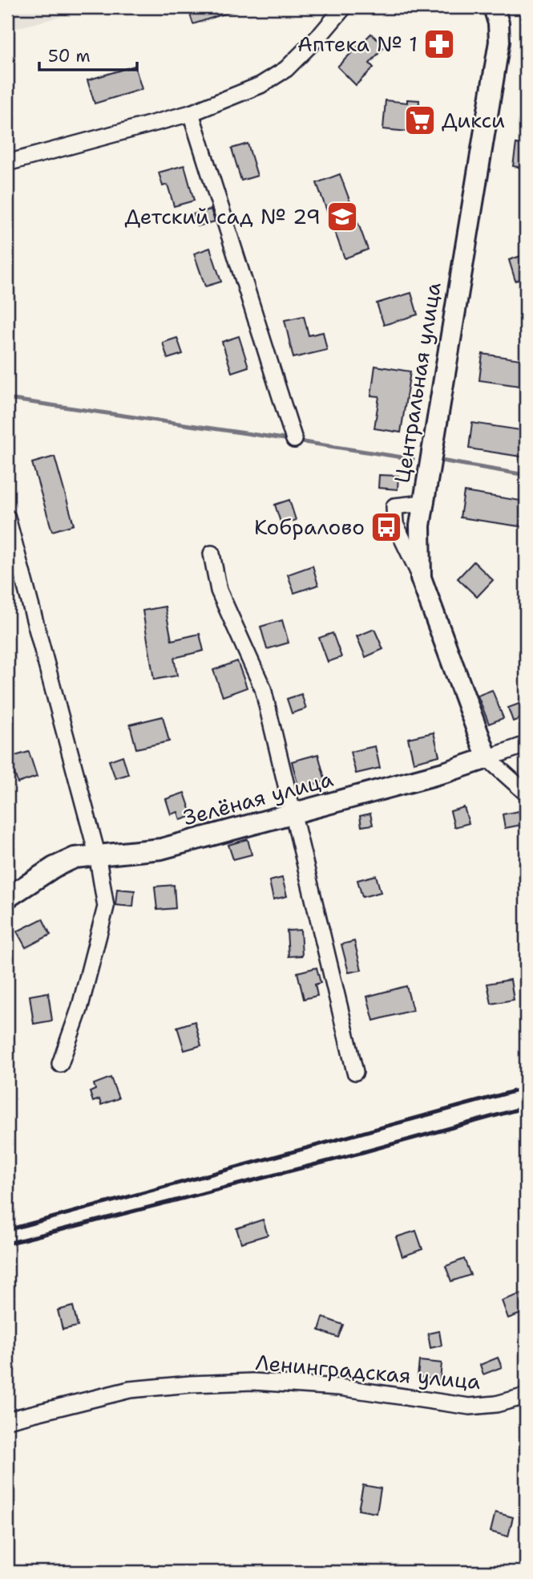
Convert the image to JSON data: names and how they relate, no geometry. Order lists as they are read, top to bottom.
{
  "streets": {
    "street": ["Центральная улица", "Зелёная улица", "Ленинградская улица"]
  },
  "crossings": [
    ["Центральная улица", "Зелёная улица"]
  ],
  "places": {
    "pharmacy": ["Аптека № 1"],
    "supermarket": ["Дикси"],
    "school or university": ["Детский сад № 29"],
    "bus stop": ["Кобралово"]
  },
  "scale_bar": "50 m"
}
